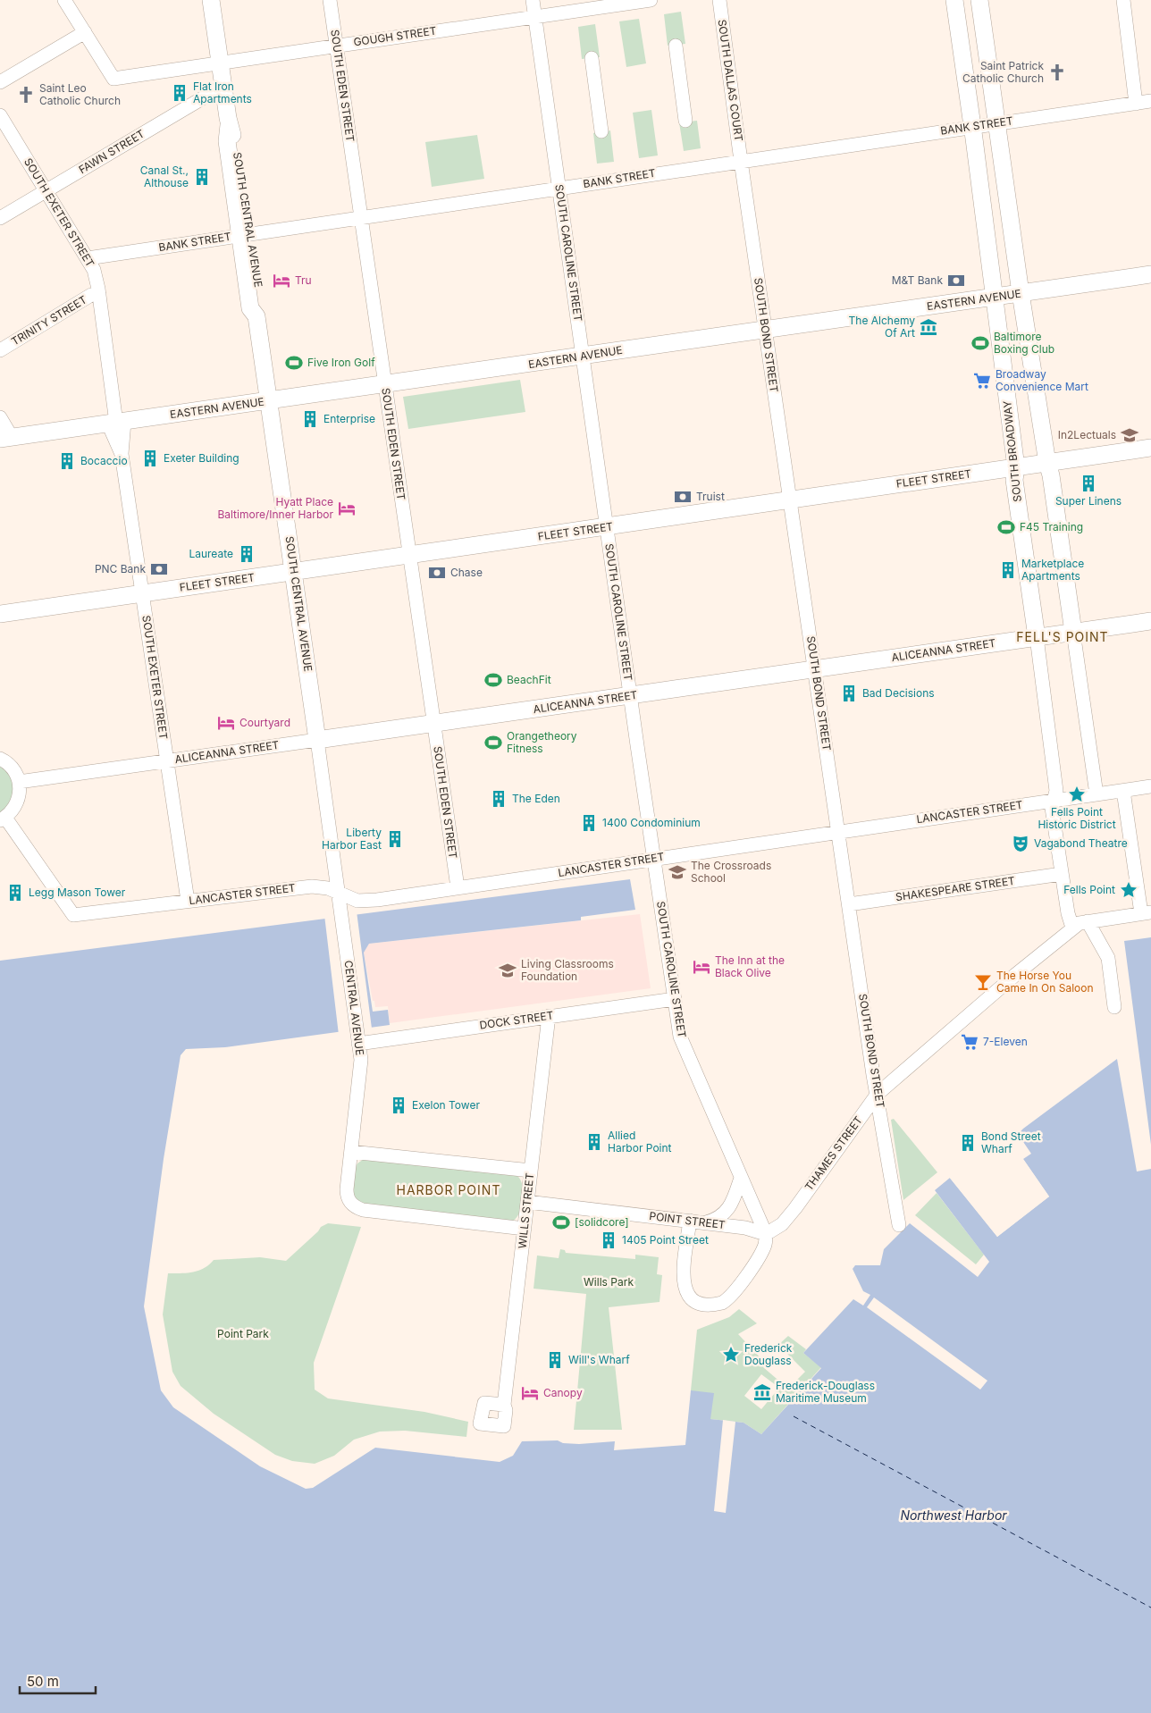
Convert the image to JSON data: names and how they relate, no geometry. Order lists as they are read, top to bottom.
{
  "streets": {
    "main road": [
      "SOUTH CENTRAL AVENUE",
      "EASTERN AVENUE",
      "SOUTH BROADWAY",
      "FLEET STREET",
      "ALICEANNA STREET"
    ],
    "street": [
      "GOUGH STREET",
      "SOUTH DALLAS COURT",
      "SOUTH EDEN STREET",
      "BANK STREET",
      "FAWN STREET",
      "SOUTH EXETER STREET",
      "SOUTH CAROLINE STREET",
      "TRINITY STREET",
      "SOUTH BOND STREET",
      "LANCASTER STREET",
      "SHAKESPEARE STREET",
      "CENTRAL AVENUE",
      "DOCK STREET",
      "THAMES STREET",
      "WILLS STREET",
      "POINT STREET"
    ]
  },
  "crossings": [
    ["GOUGH STREET", "SOUTH EDEN STREET"],
    ["GOUGH STREET", "SOUTH CENTRAL AVENUE"],
    ["GOUGH STREET", "SOUTH CAROLINE STREET"],
    ["SOUTH DALLAS COURT", "BANK STREET"],
    ["SOUTH DALLAS COURT", "SOUTH BOND STREET"],
    ["SOUTH EDEN STREET", "BANK STREET"],
    ["SOUTH EDEN STREET", "EASTERN AVENUE"],
    ["SOUTH EDEN STREET", "FLEET STREET"],
    ["SOUTH EDEN STREET", "ALICEANNA STREET"],
    ["SOUTH EDEN STREET", "LANCASTER STREET"],
    ["BANK STREET", "SOUTH EXETER STREET"],
    ["BANK STREET", "SOUTH CENTRAL AVENUE"],
    ["BANK STREET", "SOUTH CAROLINE STREET"],
    ["BANK STREET", "SOUTH BOND STREET"],
    ["BANK STREET", "SOUTH BROADWAY"],
    ["FAWN STREET", "SOUTH EXETER STREET"],
    ["FAWN STREET", "SOUTH CENTRAL AVENUE"],
    ["SOUTH EXETER STREET", "EASTERN AVENUE"],
    ["SOUTH EXETER STREET", "TRINITY STREET"],
    ["SOUTH EXETER STREET", "FLEET STREET"],
    ["SOUTH EXETER STREET", "ALICEANNA STREET"],
    ["SOUTH EXETER STREET", "LANCASTER STREET"],
    ["SOUTH CENTRAL AVENUE", "EASTERN AVENUE"],
    ["SOUTH CENTRAL AVENUE", "FLEET STREET"],
    ["SOUTH CENTRAL AVENUE", "ALICEANNA STREET"],
    ["SOUTH CENTRAL AVENUE", "LANCASTER STREET"],
    ["SOUTH CENTRAL AVENUE", "CENTRAL AVENUE"],
    ["SOUTH CAROLINE STREET", "EASTERN AVENUE"],
    ["SOUTH CAROLINE STREET", "FLEET STREET"],
    ["SOUTH CAROLINE STREET", "ALICEANNA STREET"],
    ["SOUTH CAROLINE STREET", "LANCASTER STREET"],
    ["SOUTH CAROLINE STREET", "DOCK STREET"],
    ["SOUTH CAROLINE STREET", "THAMES STREET"],
    ["SOUTH CAROLINE STREET", "POINT STREET"],
    ["EASTERN AVENUE", "SOUTH BOND STREET"],
    ["EASTERN AVENUE", "SOUTH BROADWAY"],
    ["SOUTH BOND STREET", "FLEET STREET"],
    ["SOUTH BOND STREET", "ALICEANNA STREET"],
    ["SOUTH BOND STREET", "LANCASTER STREET"],
    ["SOUTH BOND STREET", "SHAKESPEARE STREET"],
    ["SOUTH BOND STREET", "THAMES STREET"],
    ["SOUTH BROADWAY", "FLEET STREET"],
    ["SOUTH BROADWAY", "ALICEANNA STREET"],
    ["SOUTH BROADWAY", "LANCASTER STREET"],
    ["SOUTH BROADWAY", "SHAKESPEARE STREET"],
    ["SOUTH BROADWAY", "THAMES STREET"],
    ["LANCASTER STREET", "CENTRAL AVENUE"],
    ["CENTRAL AVENUE", "DOCK STREET"],
    ["CENTRAL AVENUE", "WILLS STREET"],
    ["DOCK STREET", "WILLS STREET"],
    ["THAMES STREET", "POINT STREET"],
    ["WILLS STREET", "POINT STREET"]
  ],
  "districts": ["FELL'S POINT", "HARBOR POINT"],
  "water": ["Northwest Harbor"],
  "parks": ["Wills Park", "Point Park"],
  "places": {
    "church": ["Saint Patrick Catholic Church", "Saint Leo Catholic Church"],
    "building": [
      "Flat Iron Apartments",
      "Canal St., Althouse",
      "Enterprise",
      "Exeter Building",
      "Bocaccio",
      "Super Linens",
      "Laureate",
      "Marketplace Apartments",
      "Bad Decisions",
      "The Eden",
      "1400 Condominium",
      "Liberty Harbor East",
      "Legg Mason Tower",
      "Exelon Tower",
      "Allied Harbor Point",
      "Bond Street Wharf",
      "1405 Point Street",
      "Will's Wharf"
    ],
    "hotel": [
      "Tru",
      "Hyatt Place Baltimore/Inner Harbor",
      "Courtyard",
      "The Inn at the Black Olive",
      "Canopy"
    ],
    "bank": [
      "M&T Bank",
      "Truist",
      "PNC Bank",
      "Chase"
    ],
    "museum": ["The Alchemy Of Art", "Frederick-Douglass Maritime Museum"],
    "sports": [
      "Baltimore Boxing Club",
      "Five Iron Golf",
      "F45 Training",
      "BeachFit",
      "Orangetheory Fitness",
      "[solidcore]"
    ],
    "supermarket": ["Broadway Convenience Mart", "7-Eleven"],
    "school or university": ["In2Lectuals", "The Crossroads School", "Living Classrooms Foundation"],
    "place": ["Fells Point Historic District", "Fells Point", "Frederick Douglass"],
    "theatre": ["Vagabond Theatre"],
    "bar": ["The Horse You Came In On Saloon"]
  },
  "scale_bar": "50 m"
}
